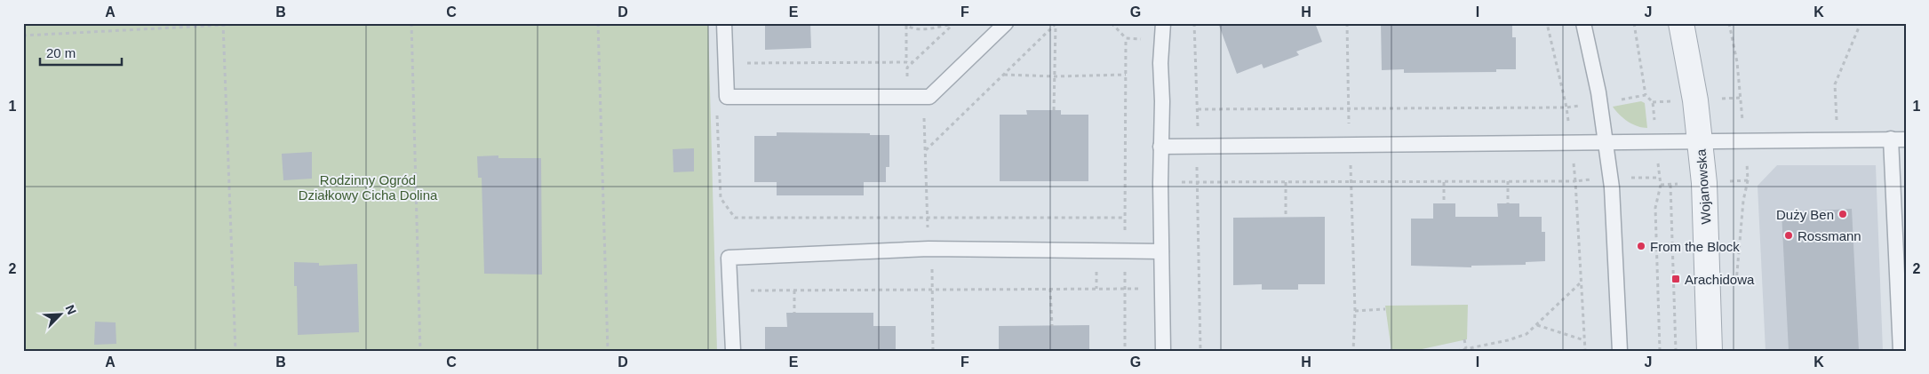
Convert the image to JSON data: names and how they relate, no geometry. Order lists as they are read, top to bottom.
{
  "streets": {
    "street": ["Wojanowska"]
  },
  "parks": ["Rodzinny Ogród Działkowy Cicha Dolina"],
  "places": {
    "other": ["Duży Ben", "Rossmann", "From the Block"],
    "transit": ["Arachidowa"]
  },
  "scale_bar": "20 m",
  "north": "top right",
  "grid": {
    "columns": [
      "A",
      "B",
      "C",
      "D",
      "E",
      "F",
      "G",
      "H",
      "I",
      "J",
      "K"
    ],
    "rows": ["1", "2"]
  }
}
